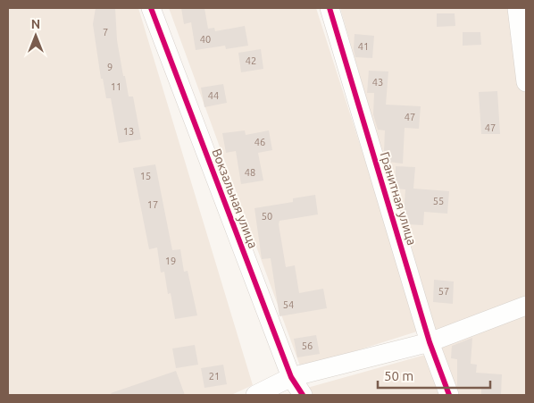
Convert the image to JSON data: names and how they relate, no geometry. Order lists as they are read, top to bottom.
{
  "streets": {
    "street": ["Вокзальная улица", "Гранитная улица"]
  },
  "house_numbers": [
    "7",
    "40",
    "41",
    "42",
    "9",
    "43",
    "11",
    "44",
    "47",
    "47",
    "13",
    "46",
    "48",
    "15",
    "55",
    "17",
    "50",
    "19",
    "57",
    "54",
    "56",
    "21"
  ],
  "scale_bar": "50 m",
  "north": "top"
}
